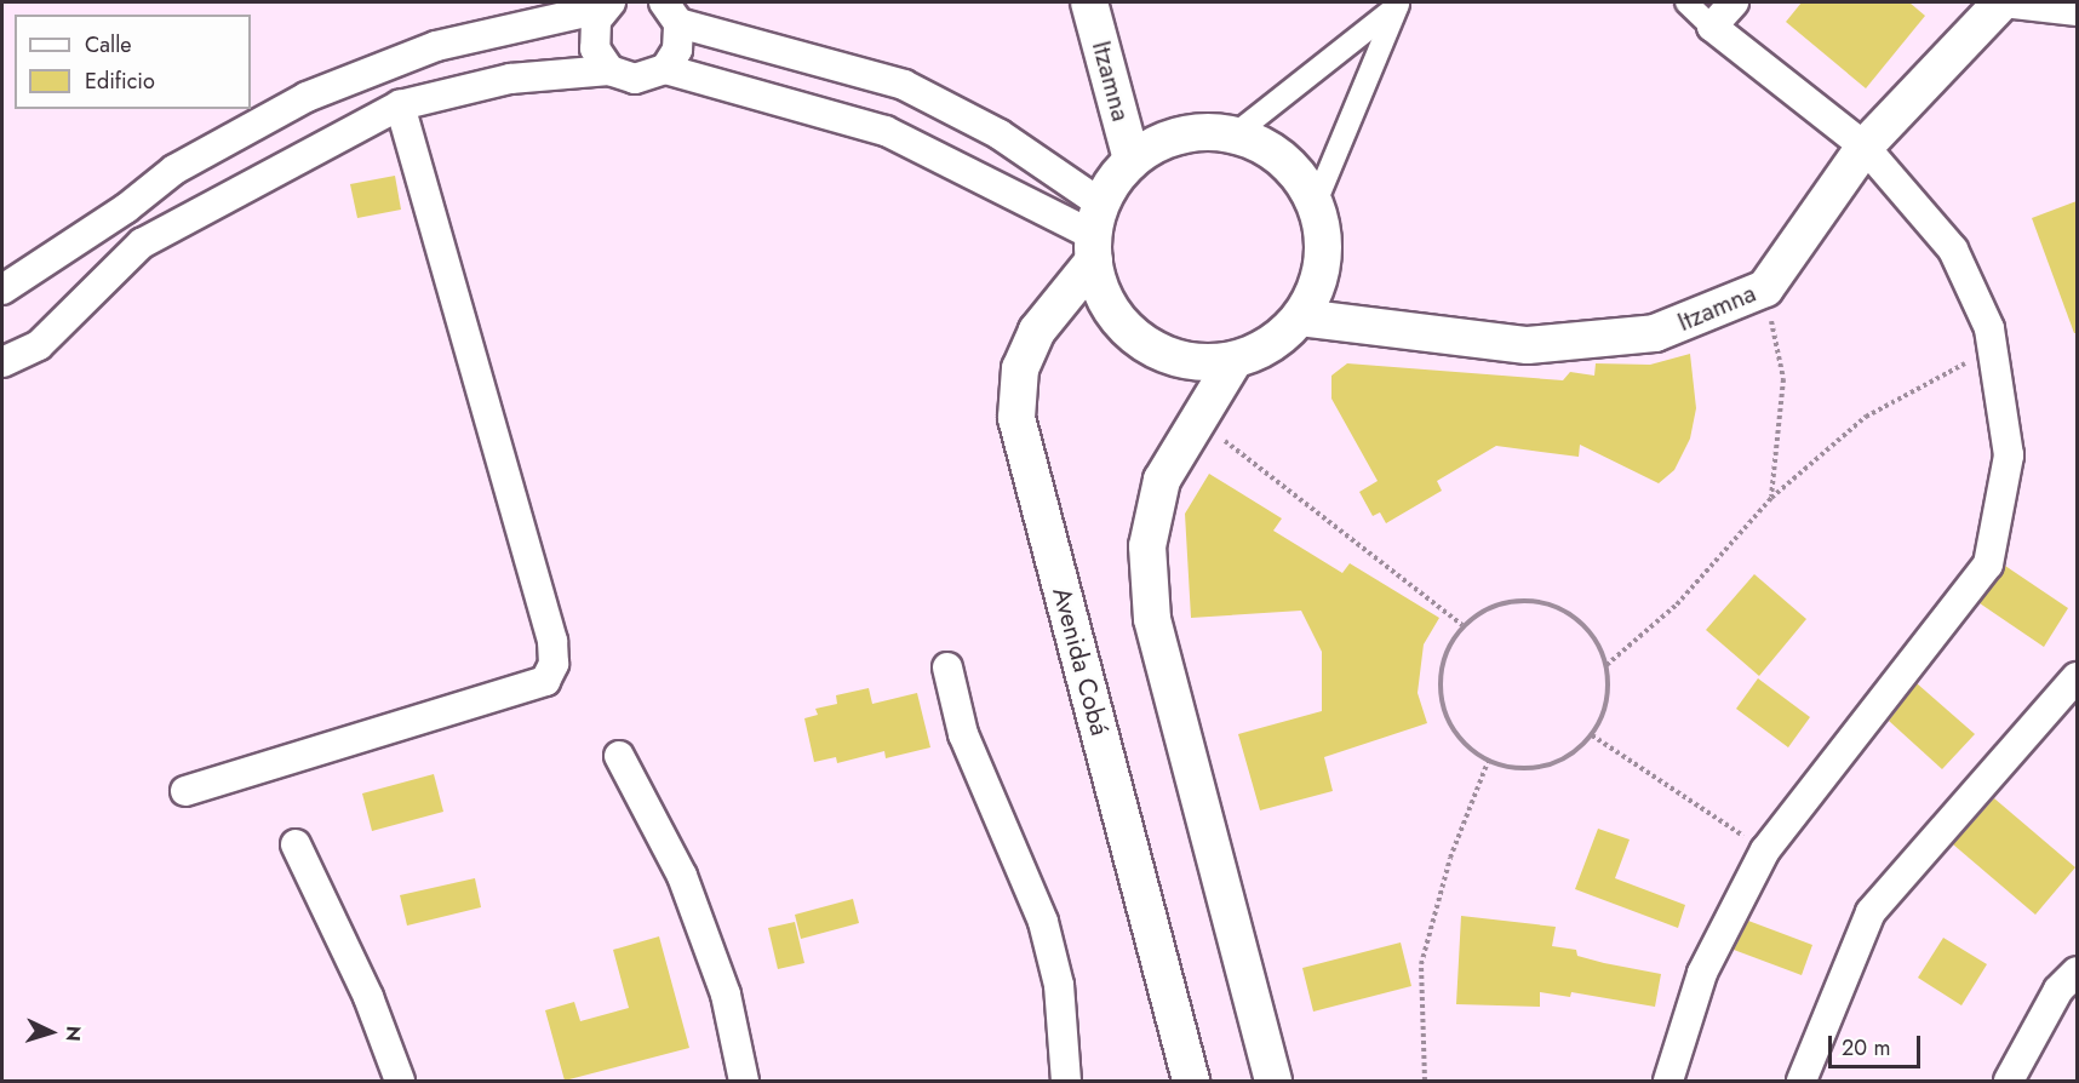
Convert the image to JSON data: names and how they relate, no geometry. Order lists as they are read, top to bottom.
{
  "streets": {
    "street": ["Itzamna", "Avenida Cobá"]
  },
  "crossings": [
    ["Itzamna", "Avenida Cobá"]
  ],
  "legend": ["Calle", "Edificio"],
  "scale_bar": "20 m",
  "north": "right"
}
